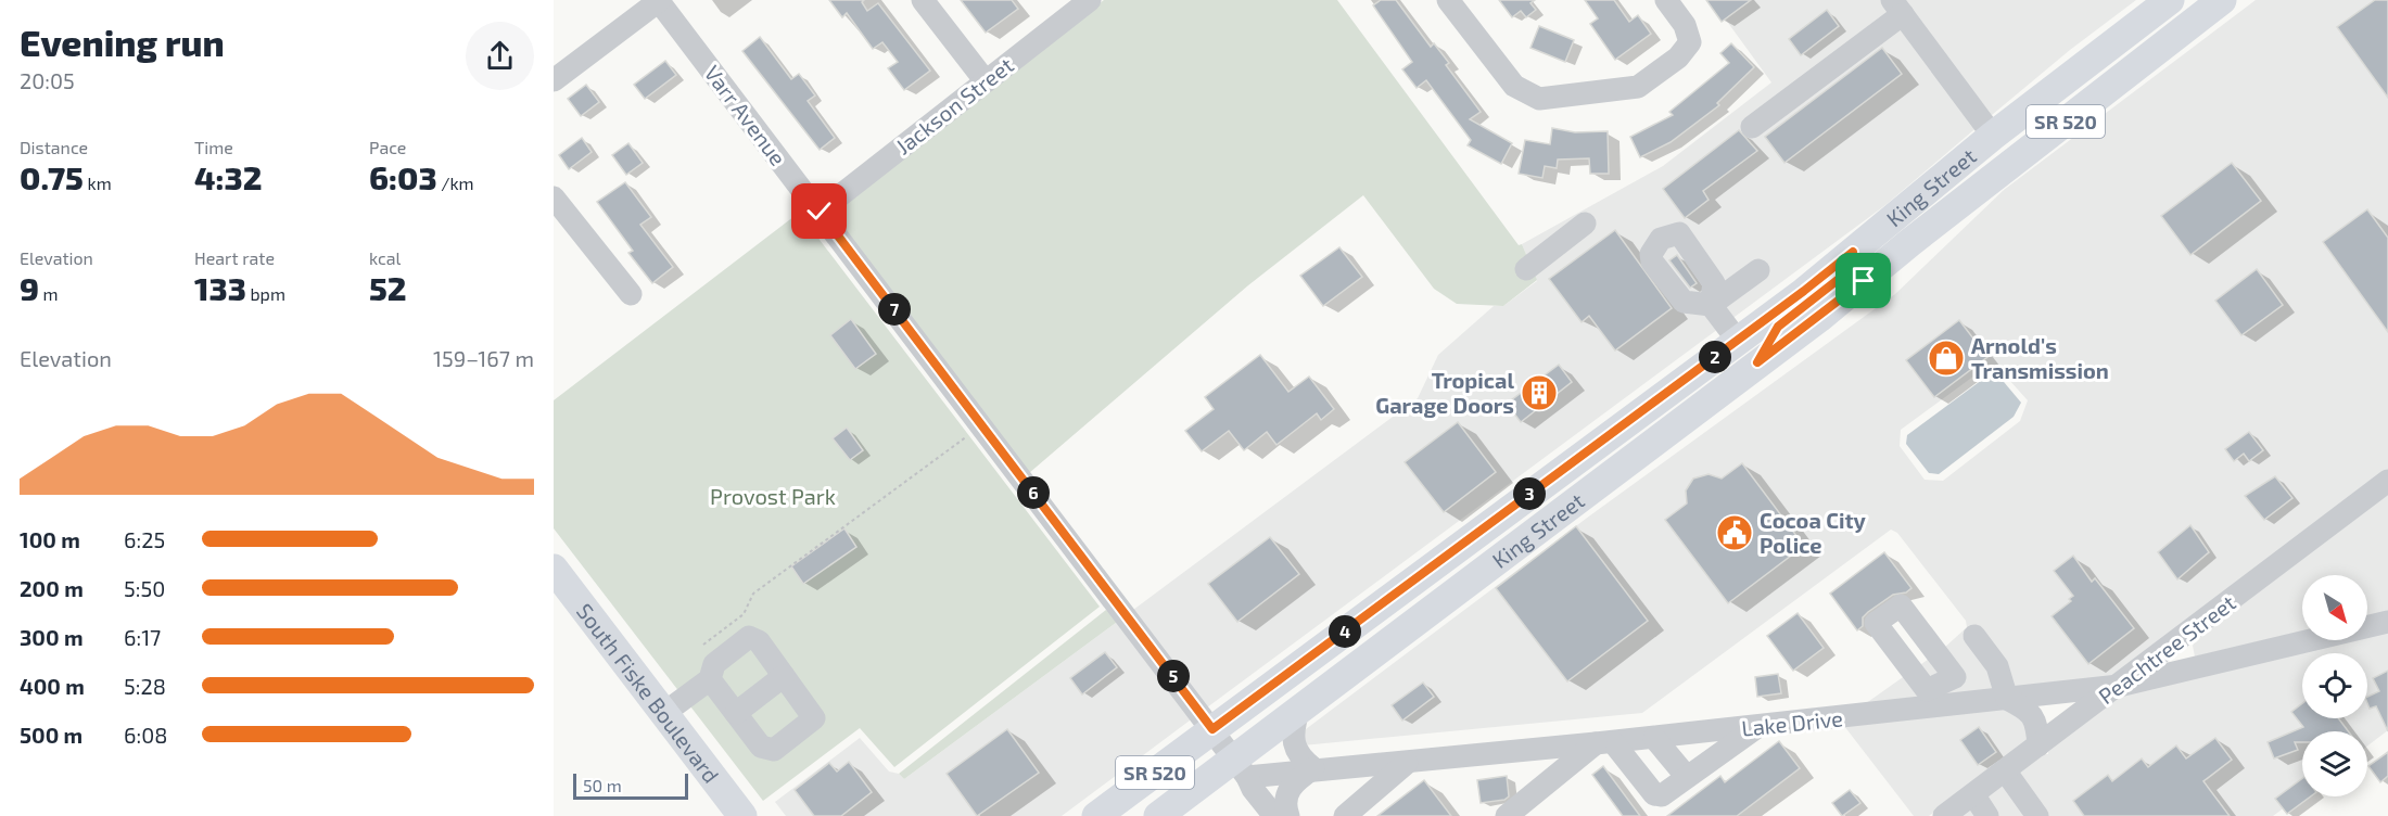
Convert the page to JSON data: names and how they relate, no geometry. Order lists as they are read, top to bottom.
{
  "streets": {
    "main road": ["SR 520", "King Street", "South Fiske Boulevard"],
    "street": [
      "Jackson Street",
      "Varr Avenue",
      "Peachtree Street",
      "Lake Drive"
    ]
  },
  "crossings": [
    ["Jackson Street", "Varr Avenue"],
    ["Varr Avenue", "King Street"],
    ["King Street", "Lake Drive"],
    ["Peachtree Street", "Lake Drive"]
  ],
  "parks": ["Provost Park"],
  "places": {
    "shop": ["Arnold's Transmission"],
    "building": ["Tropical Garage Doors"],
    "public building": ["Cocoa City Police"]
  },
  "scale_bar": "50 m",
  "north": "bottom right",
  "page": {
    "heading": ["Evening run", "20:05"],
    "stats": [
      ["Distance", "0.75 km"],
      ["Time", "4:32"],
      ["Pace", "6:03 /km"],
      ["Elevation", "9 m"],
      ["Heart rate", "133 bpm"],
      ["kcal", "52"]
    ],
    "pins": [
      "7",
      "2",
      "6",
      "3",
      "4",
      "5"
    ],
    "chart": ["Elevation", "159–167 m"],
    "list": [
      {
        "name": "100 m",
        "note": "6:25"
      },
      {
        "name": "200 m",
        "note": "5:50"
      },
      {
        "name": "300 m",
        "note": "6:17"
      },
      {
        "name": "400 m",
        "note": "5:28"
      },
      {
        "name": "500 m",
        "note": "6:08"
      }
    ],
    "scale": "50 m"
  }
}
